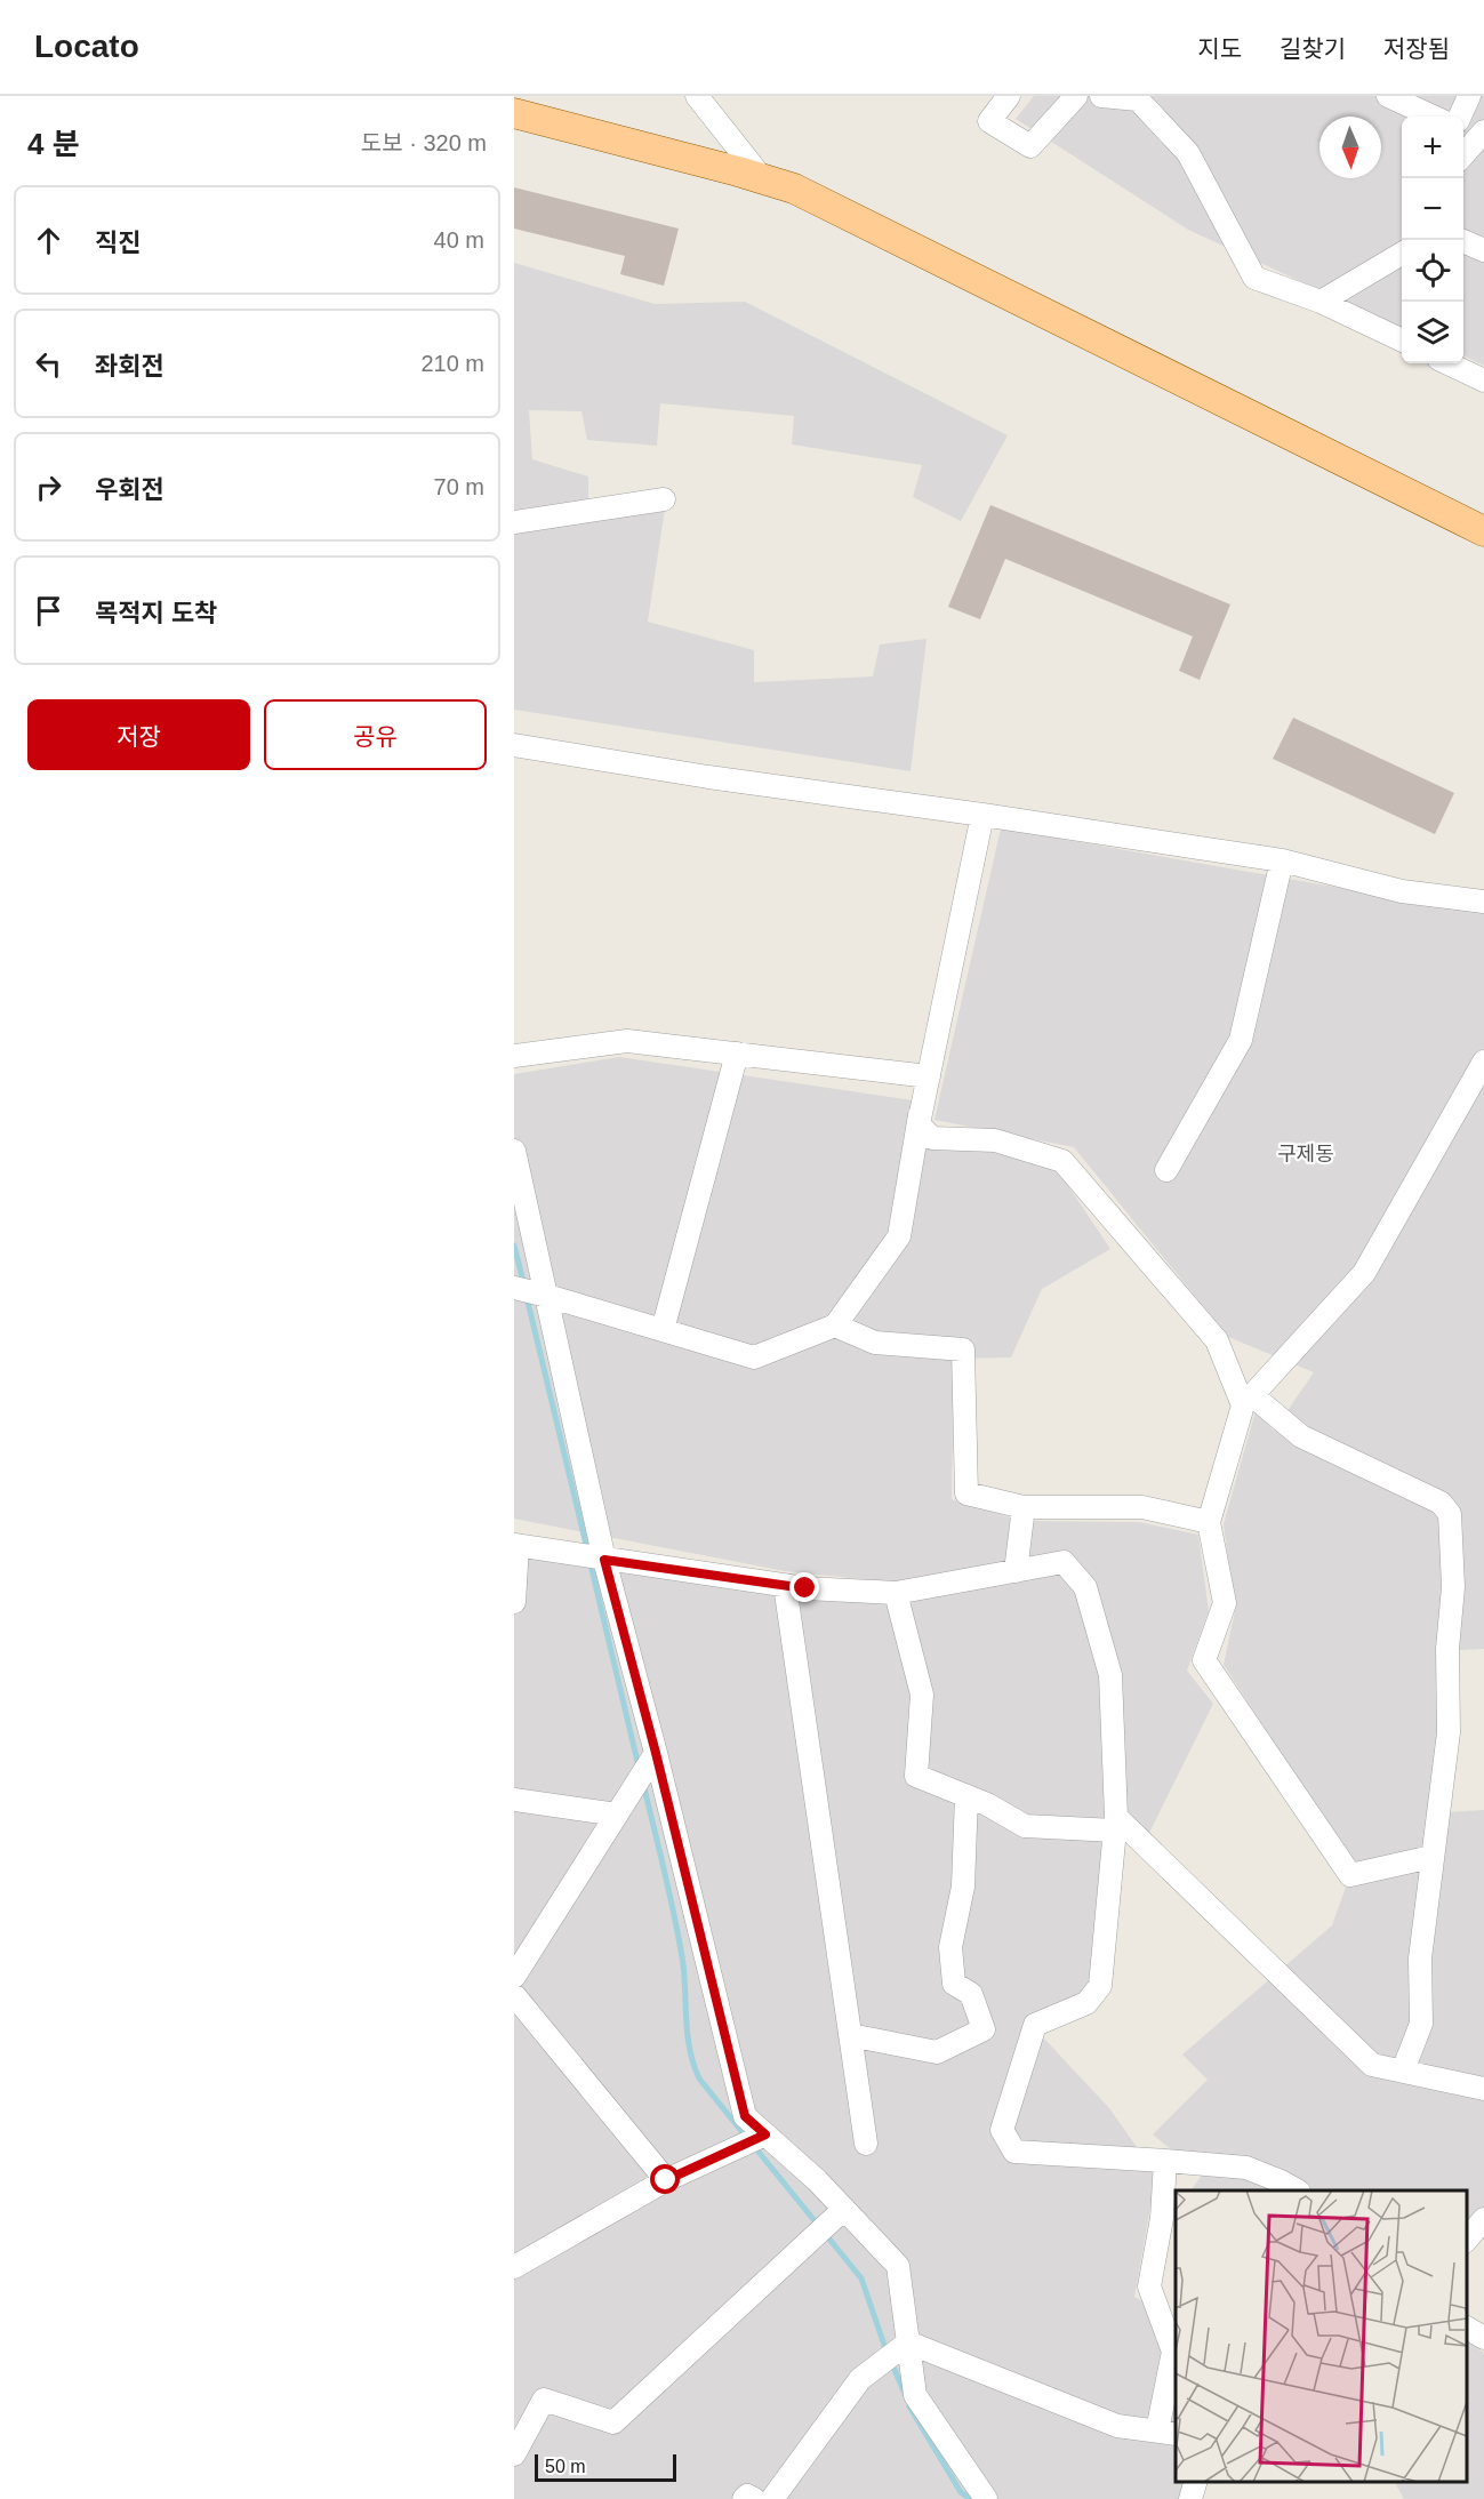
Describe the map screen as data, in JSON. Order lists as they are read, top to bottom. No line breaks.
{"districts":["구제동"],"scale_bar":"50 m","north":"bottom","page":{"header":"Locato","nav":["지도","길찾기","저장됨"],"heading":["4 분","도보 · 320 m"],"map_buttons":["+","−"],"list":[["직진","40 m"],["좌회전","210 m"],["우회전","70 m"],"목적지 도착"],"buttons":["저장","공유"],"scale":"50 m"}}
